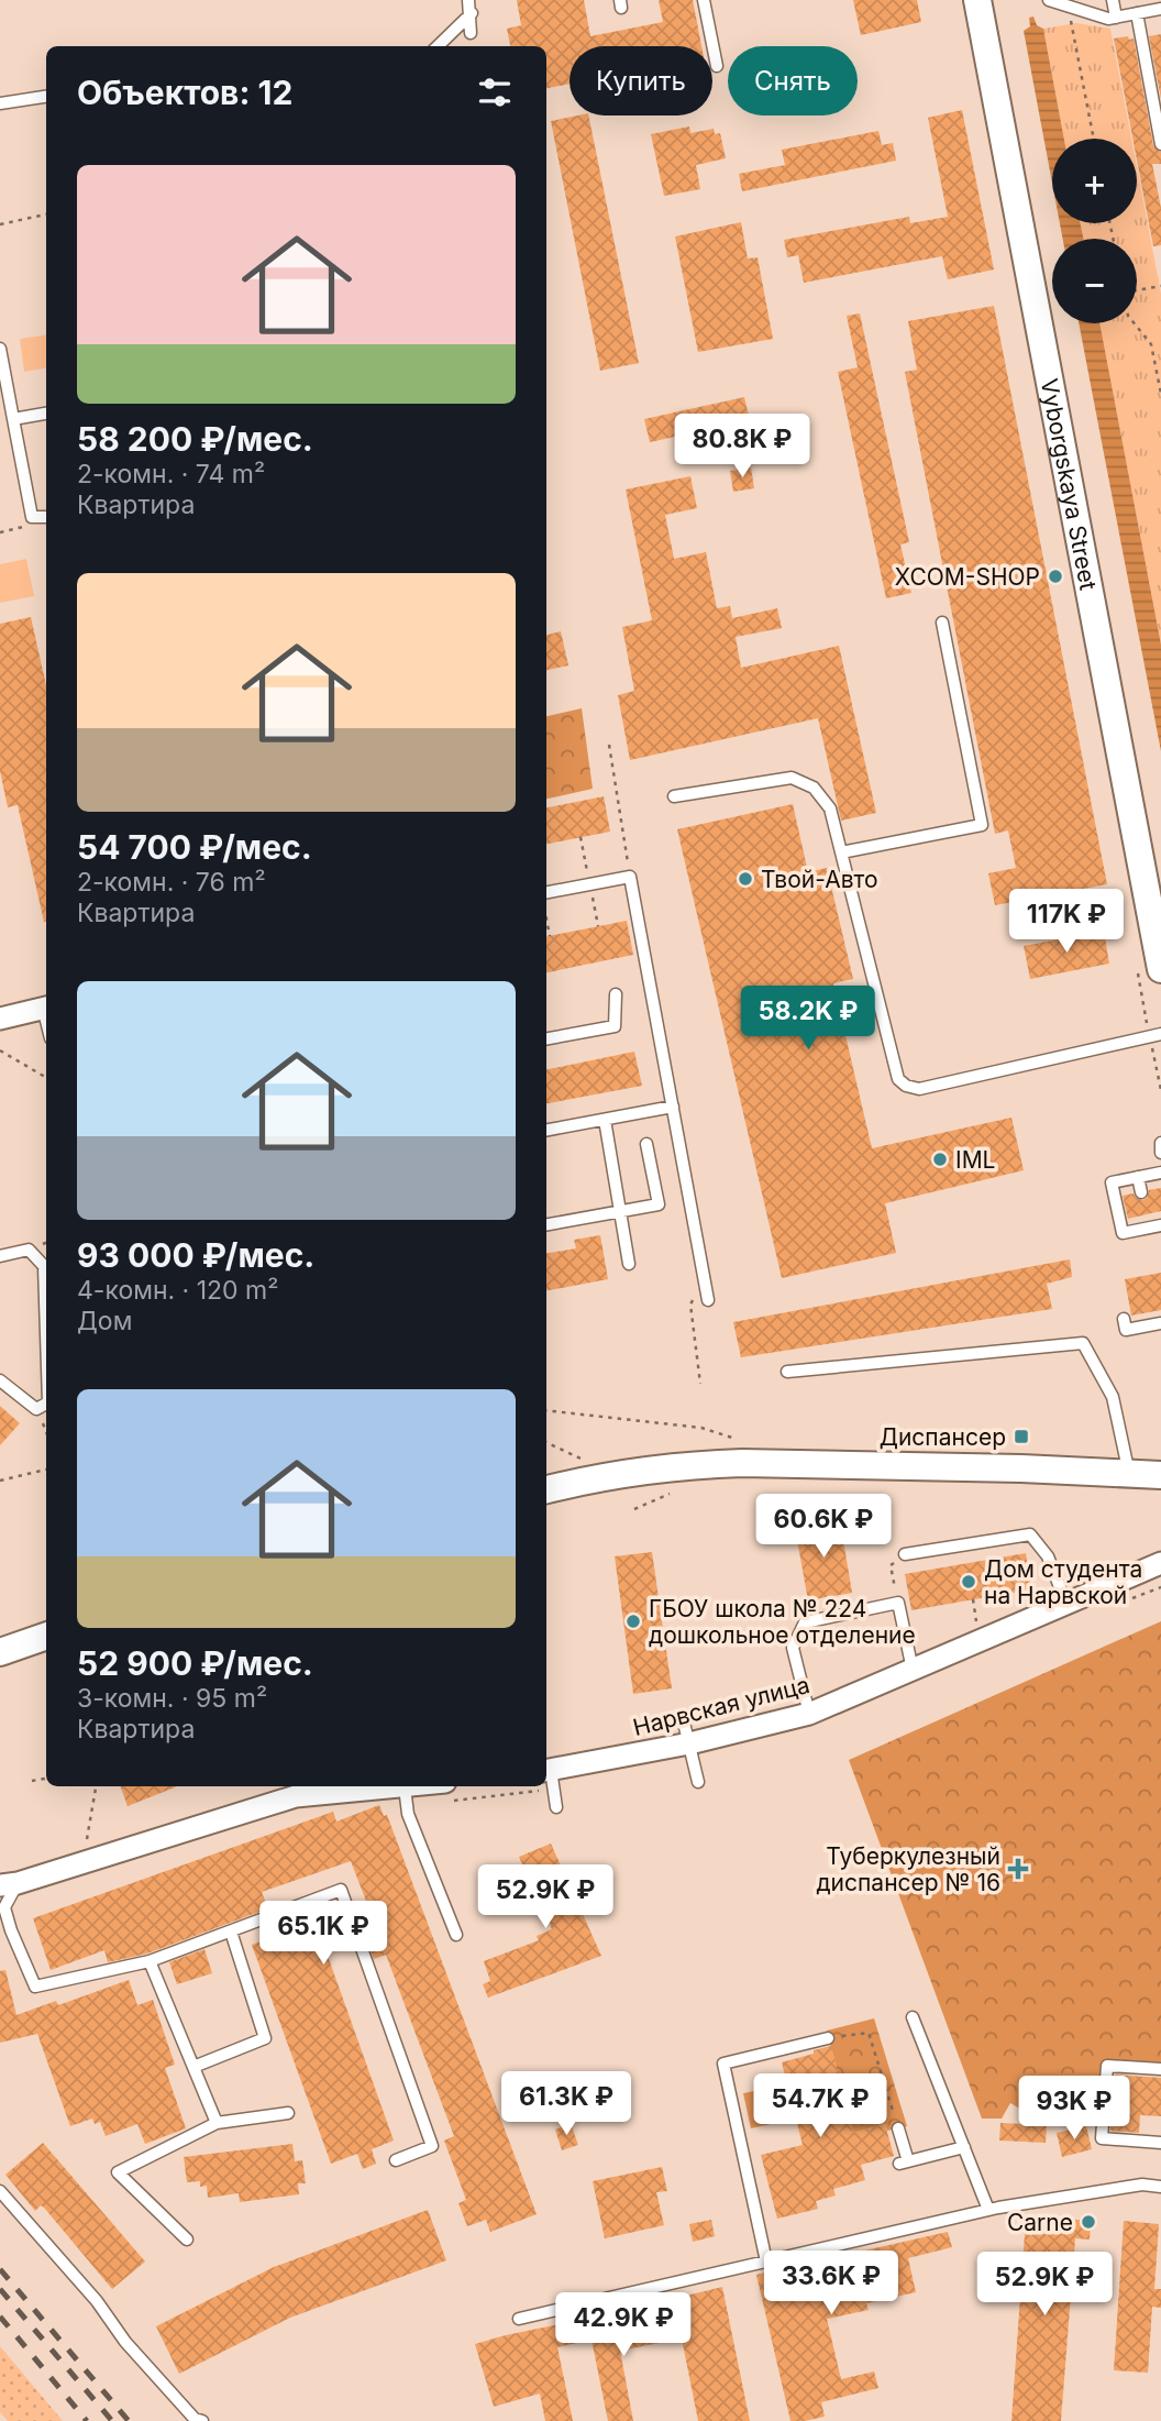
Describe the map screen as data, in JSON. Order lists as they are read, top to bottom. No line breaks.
{"streets":{"street":["Vyborgskaya Street","Нарвская улица"]},"places":{"other":["XCOM-SHOP","Твой-Авто","IML","Дом студента на Нарвской","ГБОУ школа № 224 дошкольное отделение","Carne"],"transit":["Диспансер"],"health":["Туберкулезный диспансер № 16"]},"page":{"chip":["Купить","Снять"],"heading":"Объектов: 12","map_buttons":["+","−"],"list":[{"name":"58 200 ₽/мес.","note":"2-комн. · 74 m² · Квартира"},{"name":"54 700 ₽/мес.","note":"2-комн. · 76 m² · Квартира"},{"name":"93 000 ₽/мес.","note":"4-комн. · 120 m² · Дом"},{"name":"52 900 ₽/мес.","note":"3-комн. · 95 m² · Квартира"}],"price":["80.8K ₽","117K ₽","58.2K ₽","60.6K ₽","52.9K ₽","65.1K ₽","61.3K ₽","54.7K ₽","93K ₽","33.6K ₽","52.9K ₽","42.9K ₽"]}}
